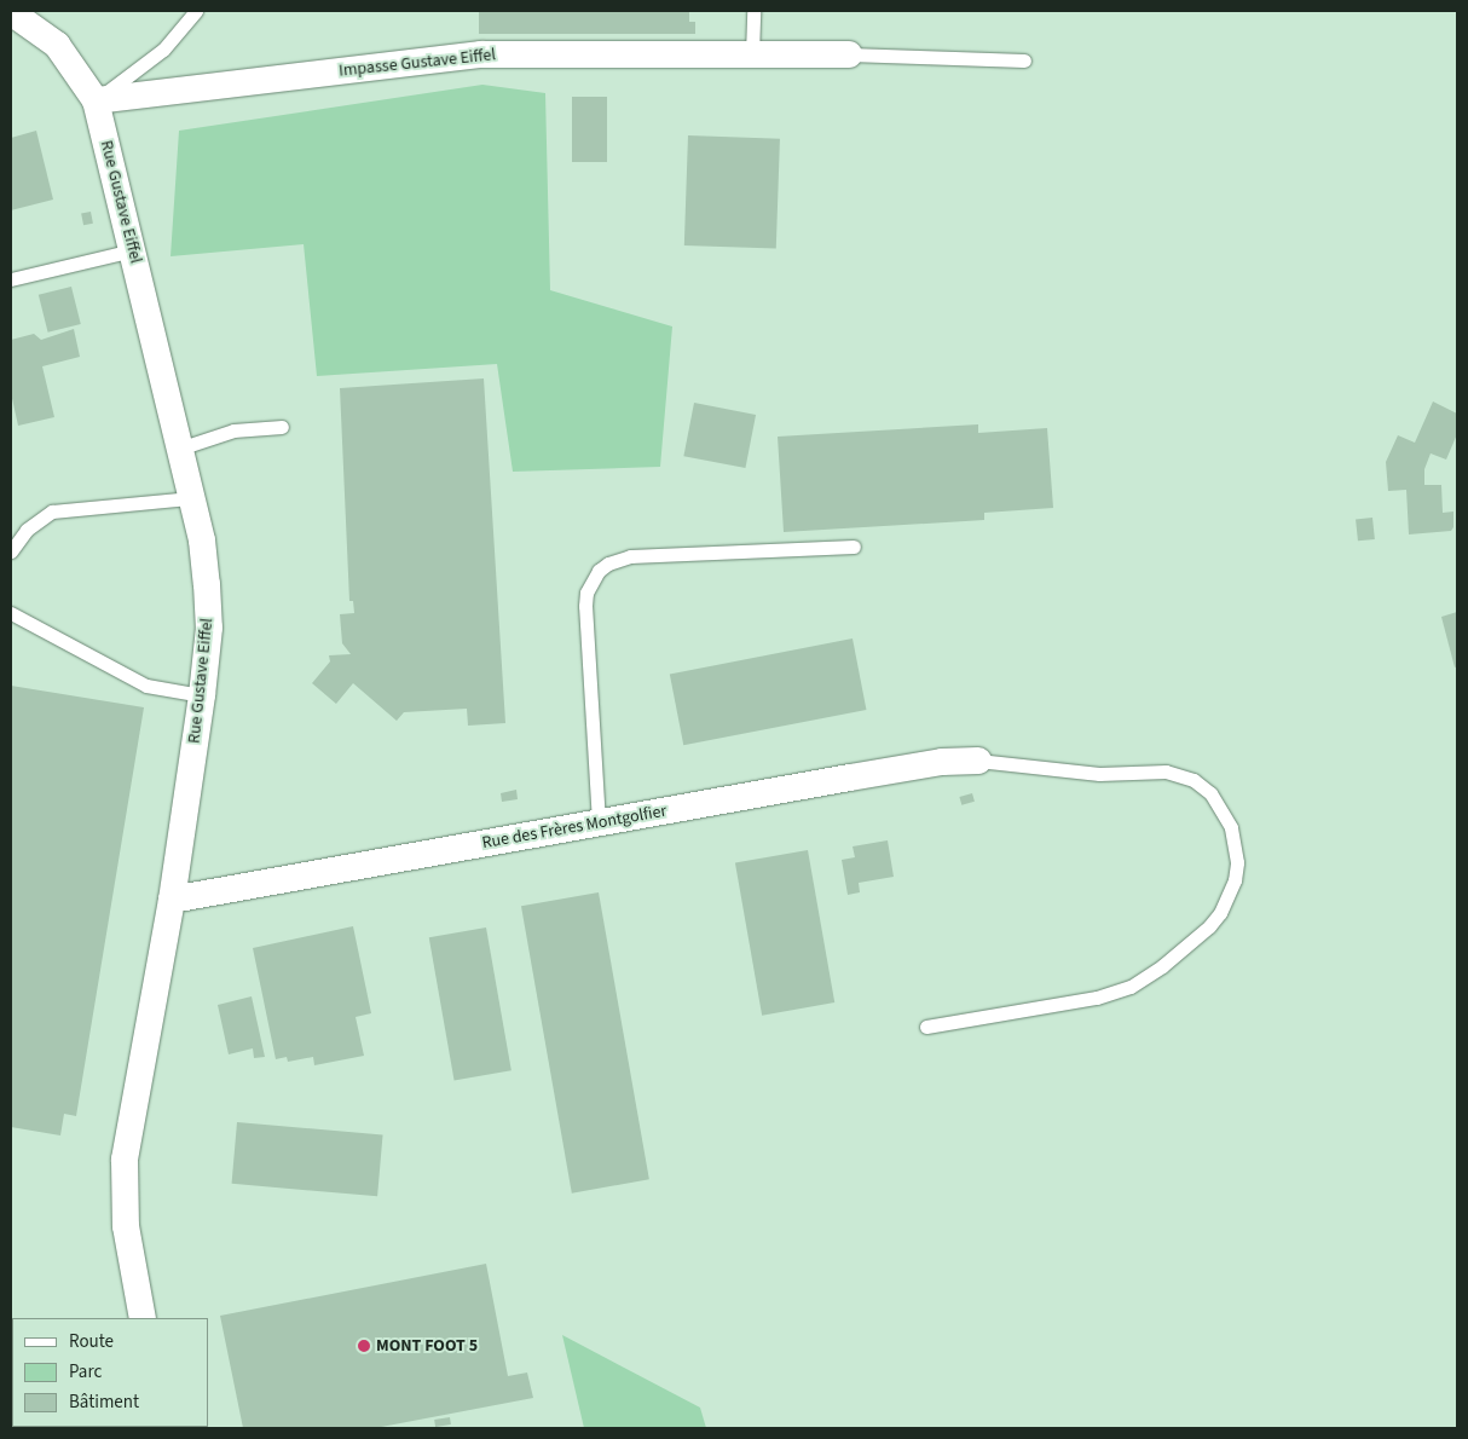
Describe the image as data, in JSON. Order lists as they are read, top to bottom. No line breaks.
{"streets":{"street":["Impasse Gustave Eiffel","Rue Gustave Eiffel","Rue des Frères Montgolfier"]},"crossings":[["Impasse Gustave Eiffel","Rue Gustave Eiffel"],["Rue Gustave Eiffel","Rue des Frères Montgolfier"]],"places":["MONT FOOT 5"],"legend":["Route","Parc","Bâtiment"]}
